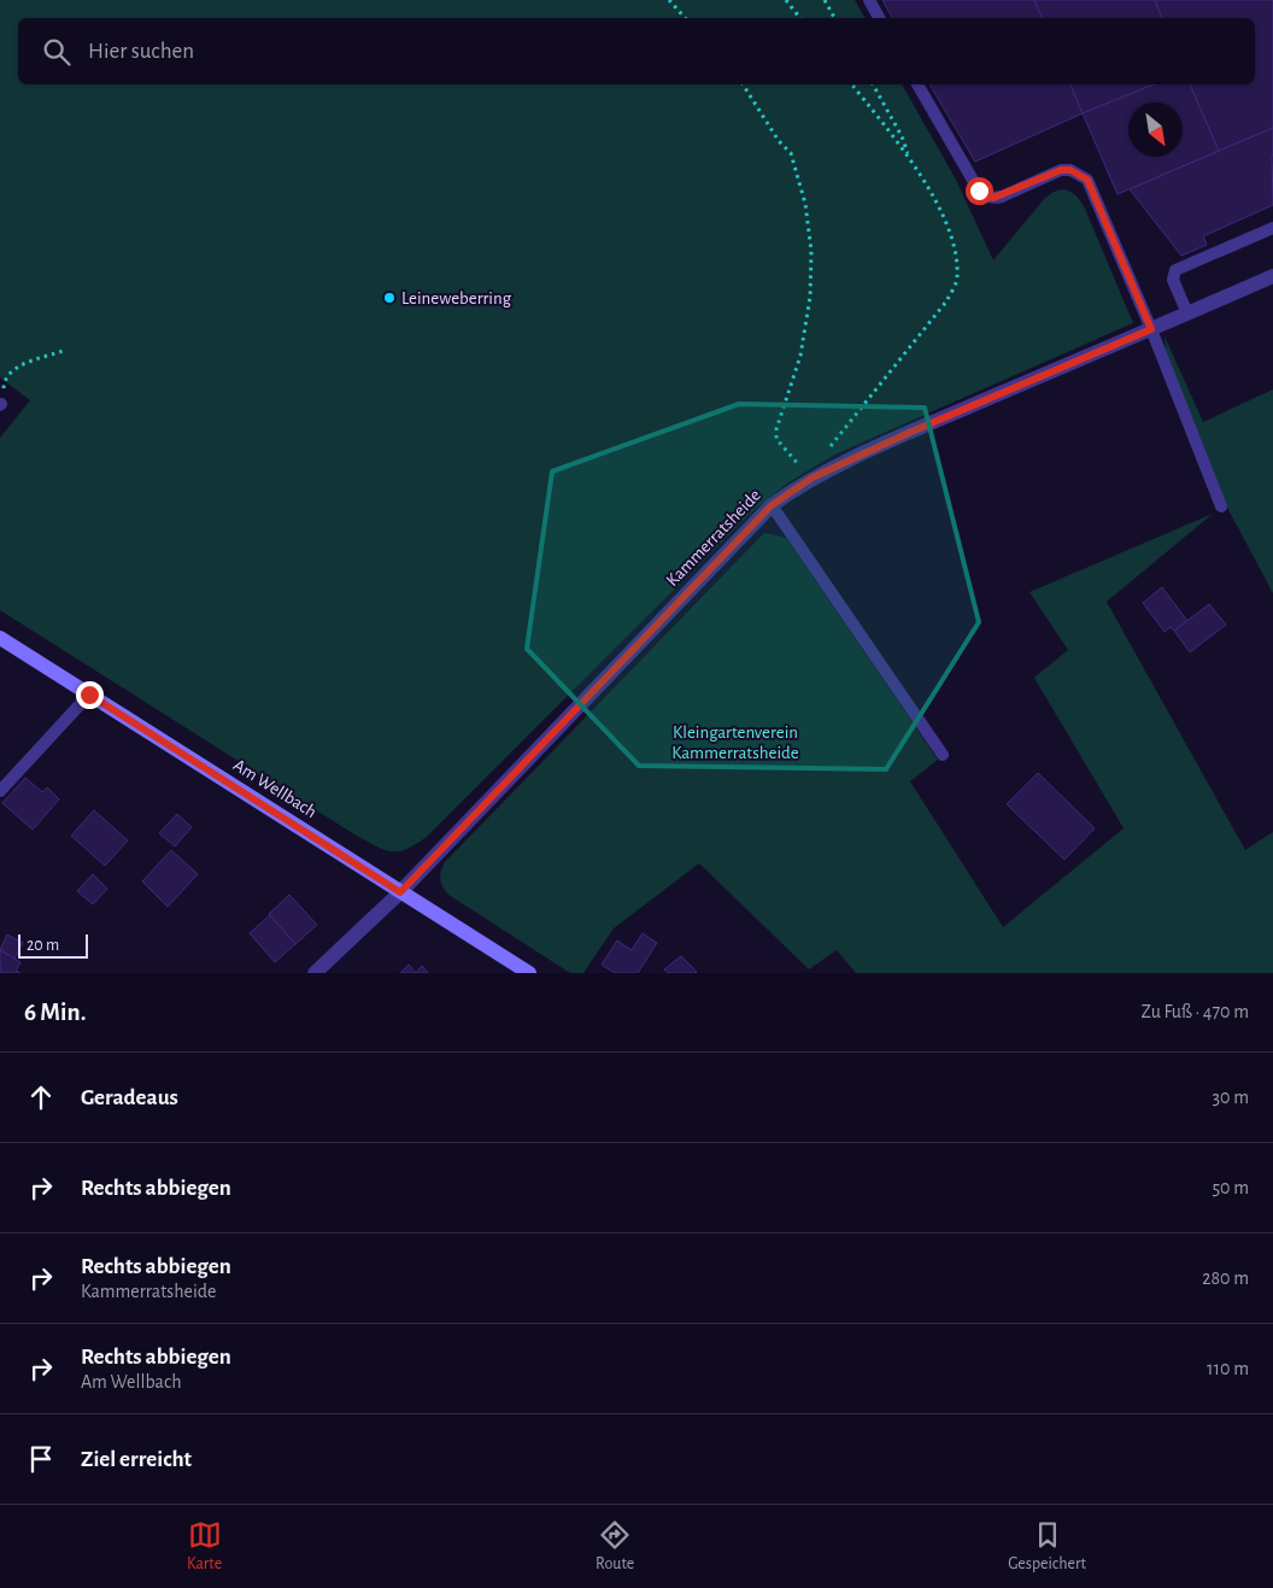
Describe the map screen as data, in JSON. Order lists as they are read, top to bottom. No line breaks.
{"streets":{"main road":["Am Wellbach"],"street":["Kammerratsheide"]},"crossings":[["Kammerratsheide","Am Wellbach"]],"parks":["Kleingartenverein Kammerratsheide"],"places":["Leineweberring"],"scale_bar":"20 m","north":"bottom right","page":{"search":"Hier suchen","scale":"20 m","heading":["6 Min.","Zu Fuß · 470 m"],"list":[["Geradeaus","30 m"],["Rechts abbiegen","50 m"],["Rechts abbiegen","Kammerratsheide","280 m"],["Rechts abbiegen","Am Wellbach","110 m"],"Ziel erreicht"],"nav":["Karte","Route","Gespeichert"]}}
